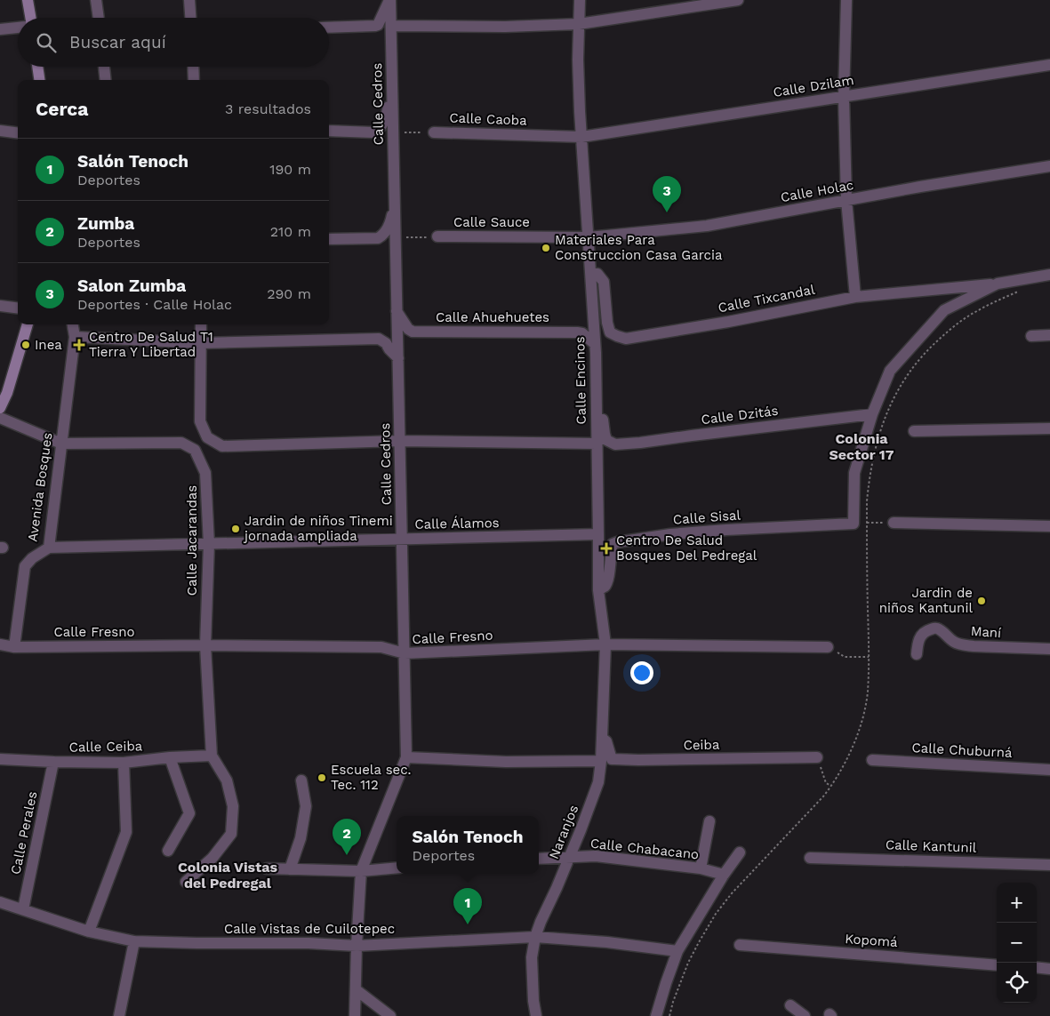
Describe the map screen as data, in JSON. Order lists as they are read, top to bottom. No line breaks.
{"streets":{"street":["Calle Dzilam","Calle Cedros","Calle Caoba","Calle Holac","Calle Sauce","Calle Tixcandal","Calle Ahuehuetes","Calle Encinos","Calle Dzitás","Avenida Bosques","Calle Sisal","Calle Álamos","Calle Jacarandas","Calle Fresno","Maní","Ceiba","Calle Ceiba","Calle Chuburná","Naranjos","Calle Perales","Calle Kantunil","Calle Chabacano","Calle Vistas de Cuilotepec","Kopomá"]},"crossings":[["Calle Dzilam","Calle Caoba"],["Calle Dzilam","Calle Encinos"],["Calle Cedros","Calle Caoba"],["Calle Cedros","Calle Sauce"],["Calle Cedros","Calle Ahuehuetes"],["Calle Cedros","Calle Álamos"],["Calle Cedros","Calle Fresno"],["Calle Cedros","Calle Vistas de Cuilotepec"],["Calle Caoba","Calle Encinos"],["Calle Holac","Calle Sauce"],["Calle Holac","Calle Encinos"],["Calle Sauce","Calle Encinos"],["Calle Tixcandal","Calle Encinos"],["Calle Ahuehuetes","Calle Encinos"],["Calle Encinos","Calle Sisal"],["Calle Encinos","Calle Álamos"],["Calle Encinos","Calle Fresno"],["Calle Encinos","Ceiba"],["Calle Encinos","Naranjos"],["Calle Dzitás","Calle Sisal"],["Avenida Bosques","Calle Álamos"],["Avenida Bosques","Calle Jacarandas"],["Avenida Bosques","Calle Fresno"],["Calle Álamos","Calle Jacarandas"],["Calle Jacarandas","Calle Fresno"],["Calle Jacarandas","Calle Ceiba"],["Calle Ceiba","Calle Perales"],["Naranjos","Calle Chabacano"],["Naranjos","Calle Vistas de Cuilotepec"],["Calle Perales","Calle Vistas de Cuilotepec"]],"districts":["Colonia Sector 17","Colonia Vistas del Pedregal"],"places":{"other":["Materiales Para Construccion Casa Garcia","Inea","Jardin de niños Tinemi jornada ampliada","Jardin de niños Kantunil","Escuela sec. Tec. 112"],"health":["Centro De Salud T1 Tierra Y Libertad","Centro De Salud Bosques Del Pedregal"]},"page":{"search":"Buscar aquí","heading":["Cerca","3 resultados"],"list":[{"mark":"1","name":"Salón Tenoch","note":"Deportes","value":"190 m"},{"mark":"2","name":"Zumba","note":"Deportes","value":"210 m"},{"mark":"3","name":"Salon Zumba","note":"Deportes · Calle Holac","value":"290 m"}],"pins":["3","2","1"],"popup":["Salón Tenoch","Deportes"],"map_buttons":["+","−"]}}
